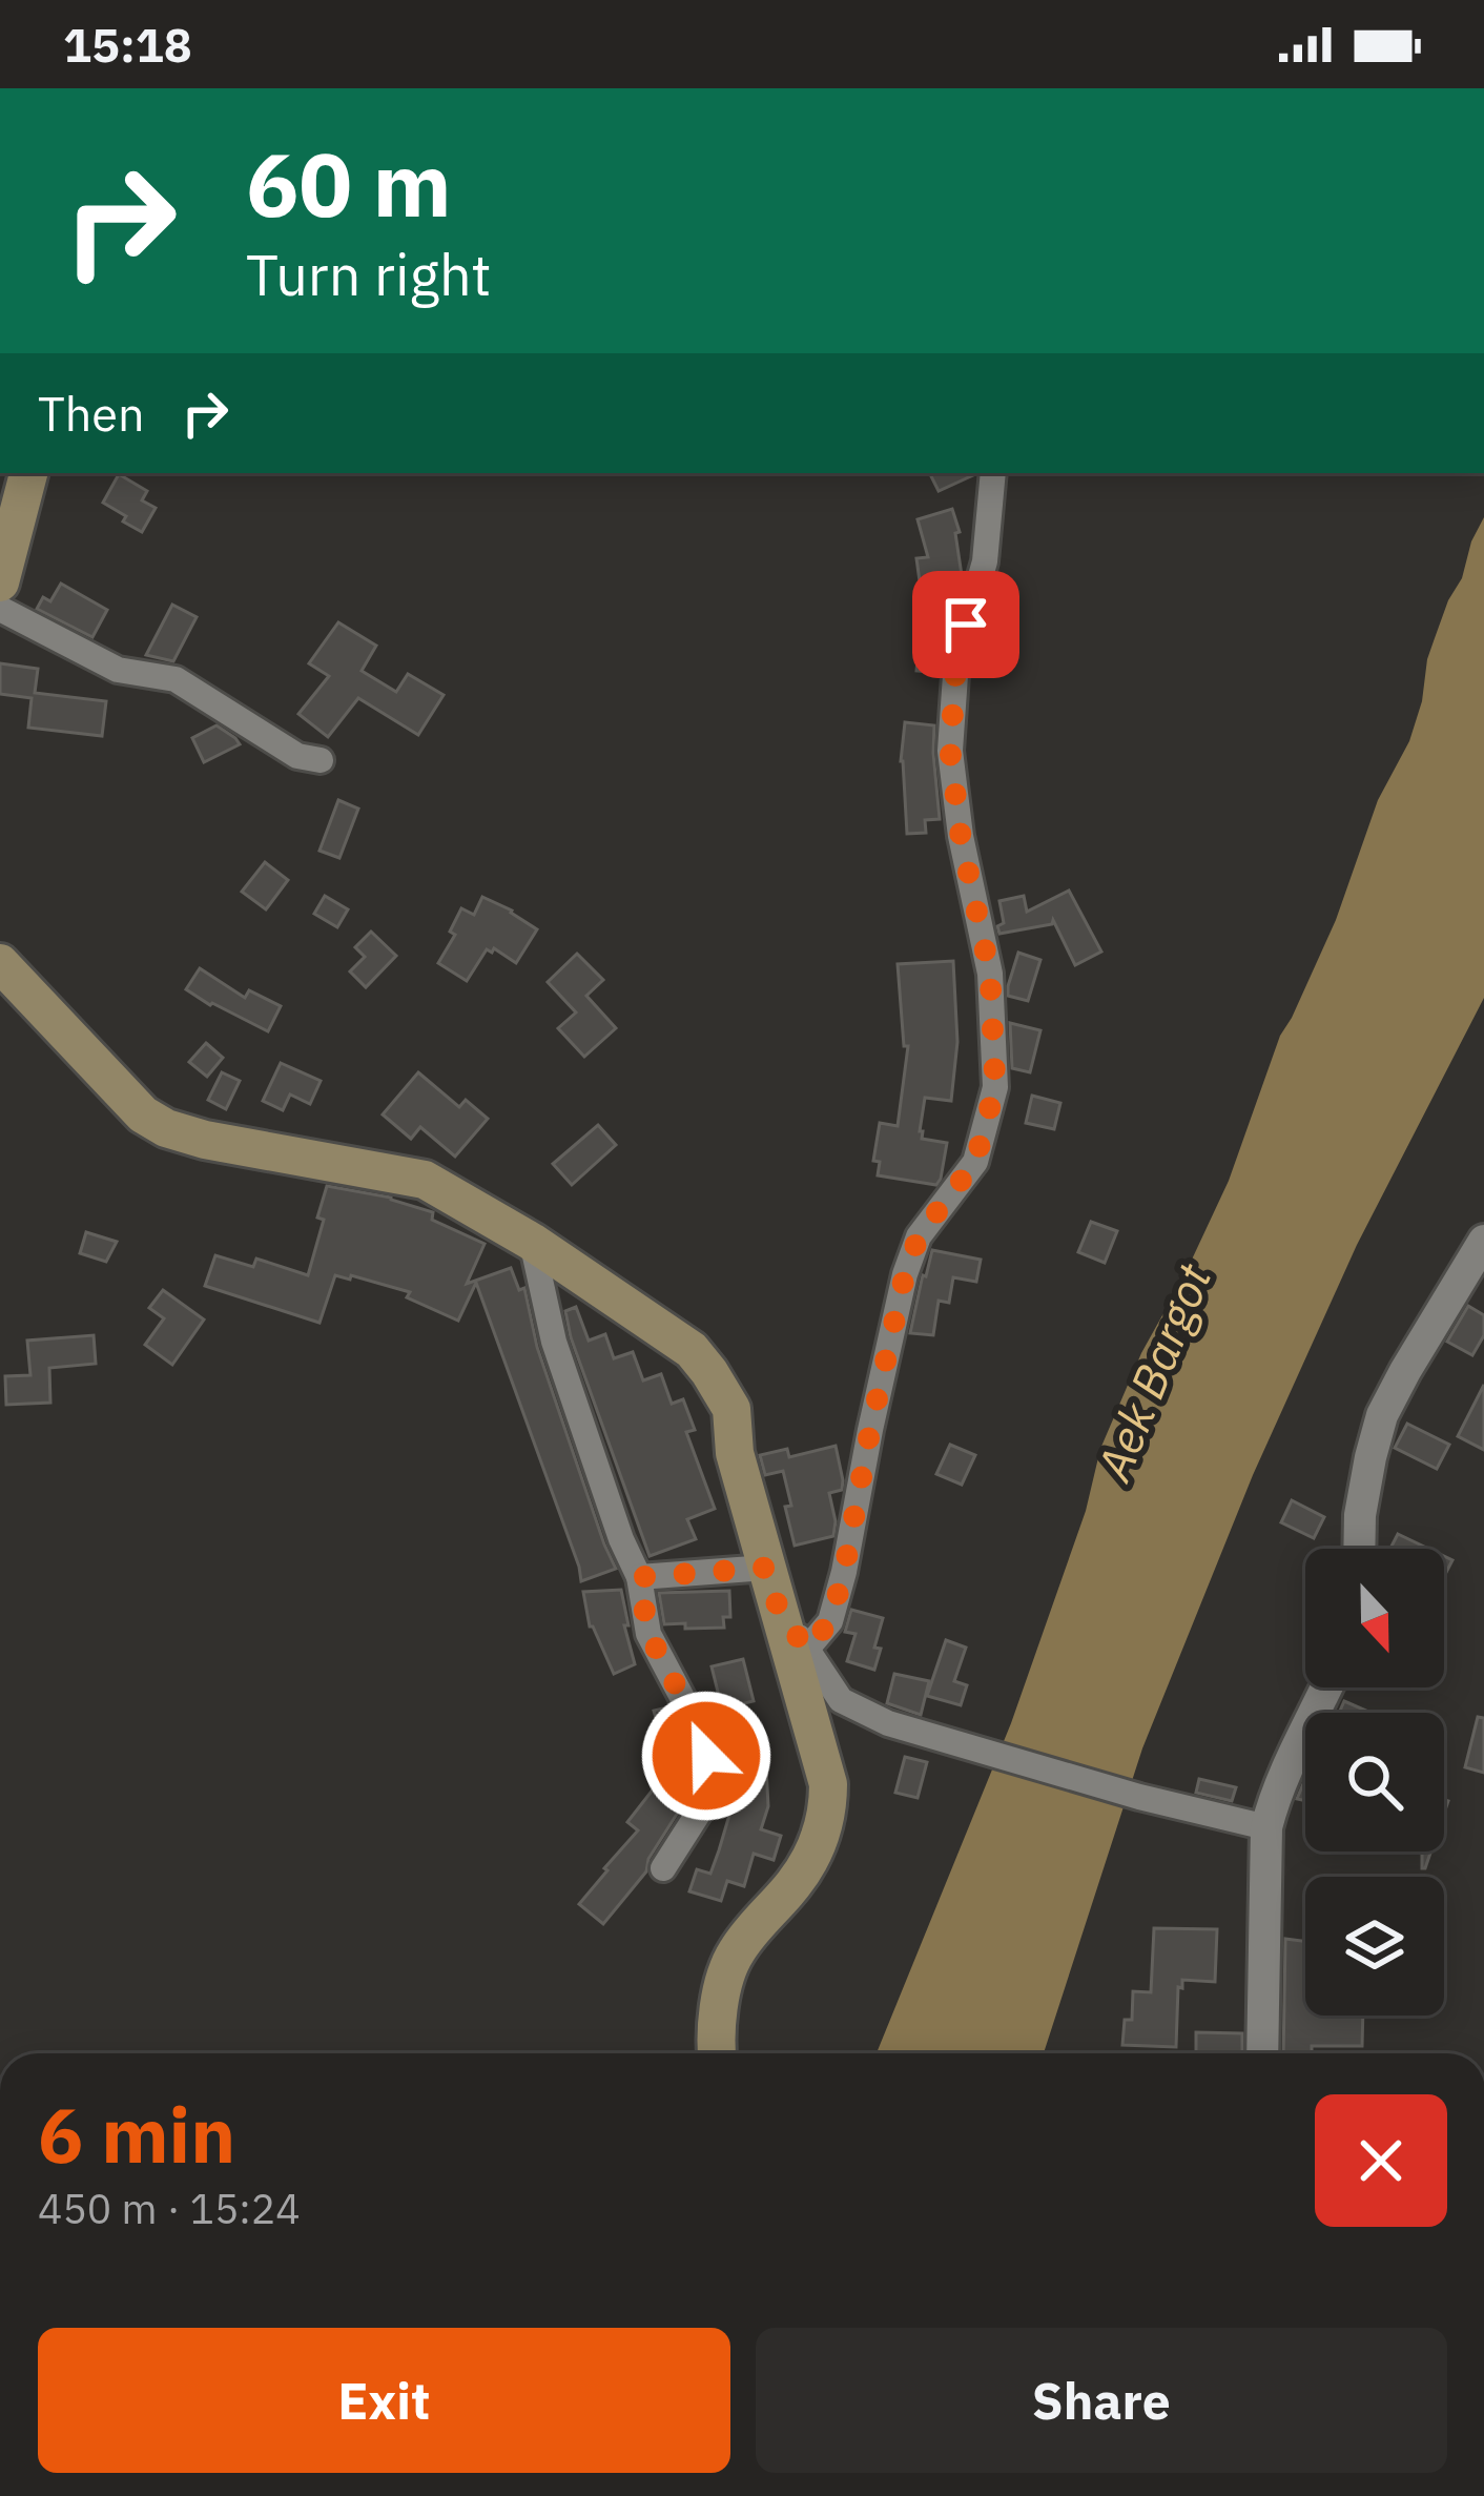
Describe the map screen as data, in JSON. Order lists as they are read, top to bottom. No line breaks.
{"water":["Aek Bargot"],"north":"bottom","page":{"status":"15:18","turn":["60 m","Turn right"],"then":"Then","heading":["6 min","450 m · 15:24"],"buttons":["Exit","Share"]}}
